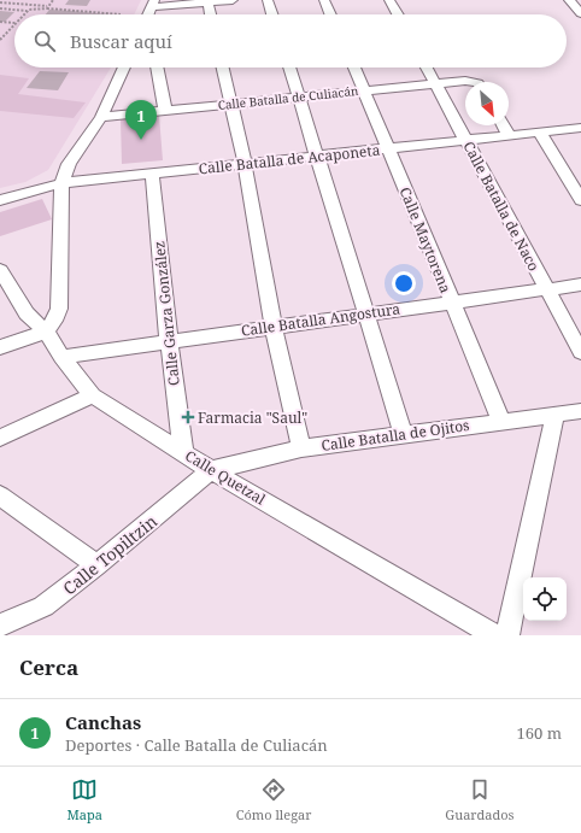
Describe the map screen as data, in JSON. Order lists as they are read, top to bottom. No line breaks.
{"streets":{"street":["Calle Batalla de Culiacán","Calle Batalla de Acaponeta","Calle Batalla de Naco","Calle Maytorena","Calle Garza González","Calle Batalla Angostura","Calle Batalla de Ojitos","Calle Quetzal","Calle Topiltzin"]},"crossings":[["Calle Batalla de Culiacán","Calle Batalla de Naco"],["Calle Batalla de Culiacán","Calle Maytorena"],["Calle Batalla de Acaponeta","Calle Batalla de Naco"],["Calle Batalla de Acaponeta","Calle Maytorena"],["Calle Batalla de Acaponeta","Calle Garza González"],["Calle Batalla de Naco","Calle Batalla Angostura"],["Calle Maytorena","Calle Batalla Angostura"],["Calle Maytorena","Calle Batalla de Ojitos"],["Calle Garza González","Calle Batalla Angostura"],["Calle Garza González","Calle Quetzal"],["Calle Batalla Angostura","Calle Quetzal"],["Calle Batalla de Ojitos","Calle Quetzal"],["Calle Batalla de Ojitos","Calle Topiltzin"],["Calle Quetzal","Calle Topiltzin"]],"places":{"health":["Farmacia \"Saul\""]},"north":"bottom right","page":{"search":"Buscar aquí","pins":"1","heading":"Cerca","list":[{"mark":"1","name":"Canchas","note":"Deportes · Calle Batalla de Culiacán","value":"160 m"}],"nav":["Mapa","Cómo llegar","Guardados"]}}
